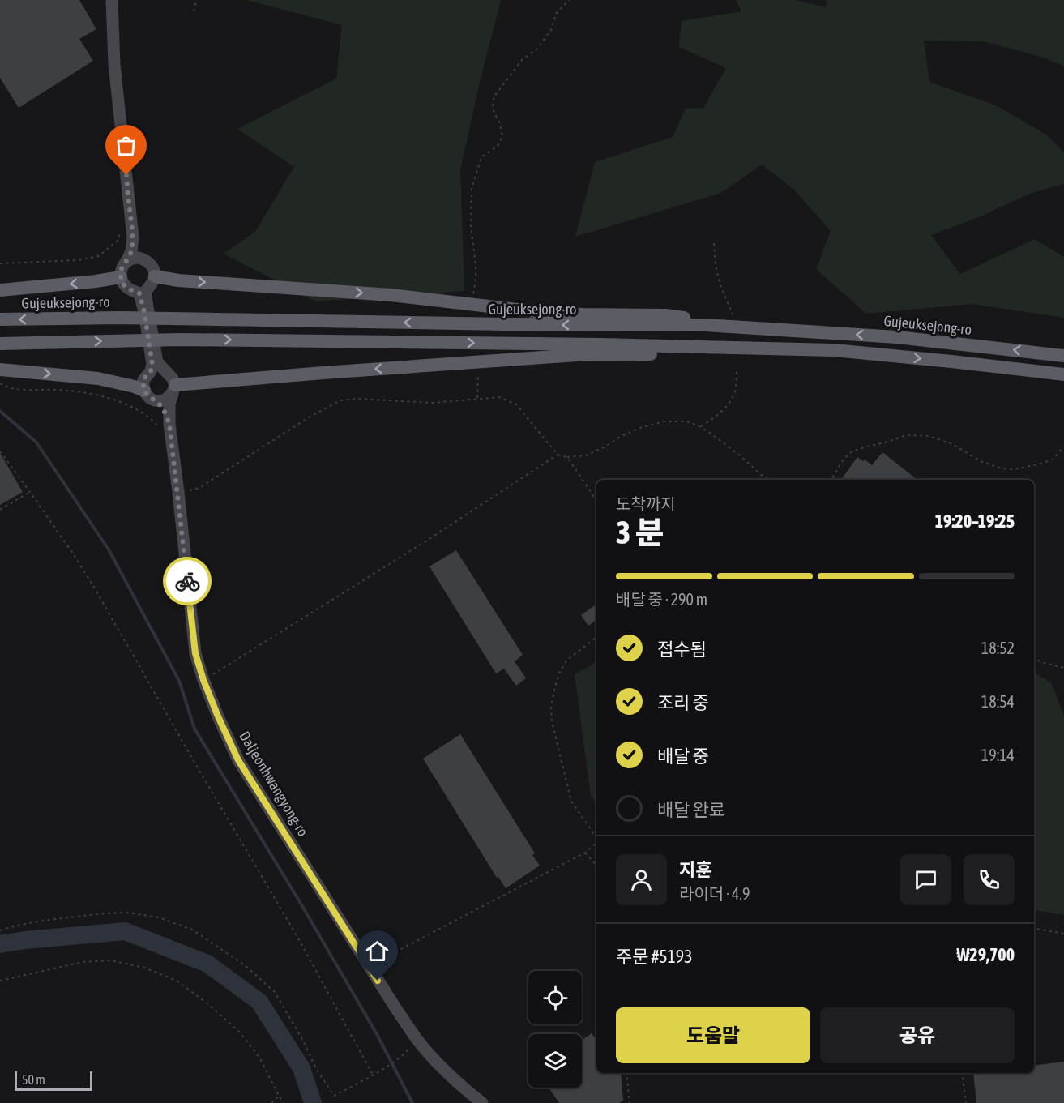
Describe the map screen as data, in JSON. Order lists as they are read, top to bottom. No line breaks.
{"streets":{"highway":["Gujeuksejong-ro"],"main road":["Daljeonhwangyong-ro"]},"scale_bar":"50 m","page":{"heading":["3 분","도착까지","19:20–19:25"],"panel":["지훈","라이더 · 4.9","주문 #5193","₩29,700"],"bar":"배달 중 · 290 m","list":[["접수됨","18:52"],["조리 중","18:54"],["배달 중","19:14"],"배달 완료"],"buttons":["도움말","공유"],"scale":"50 m"}}
